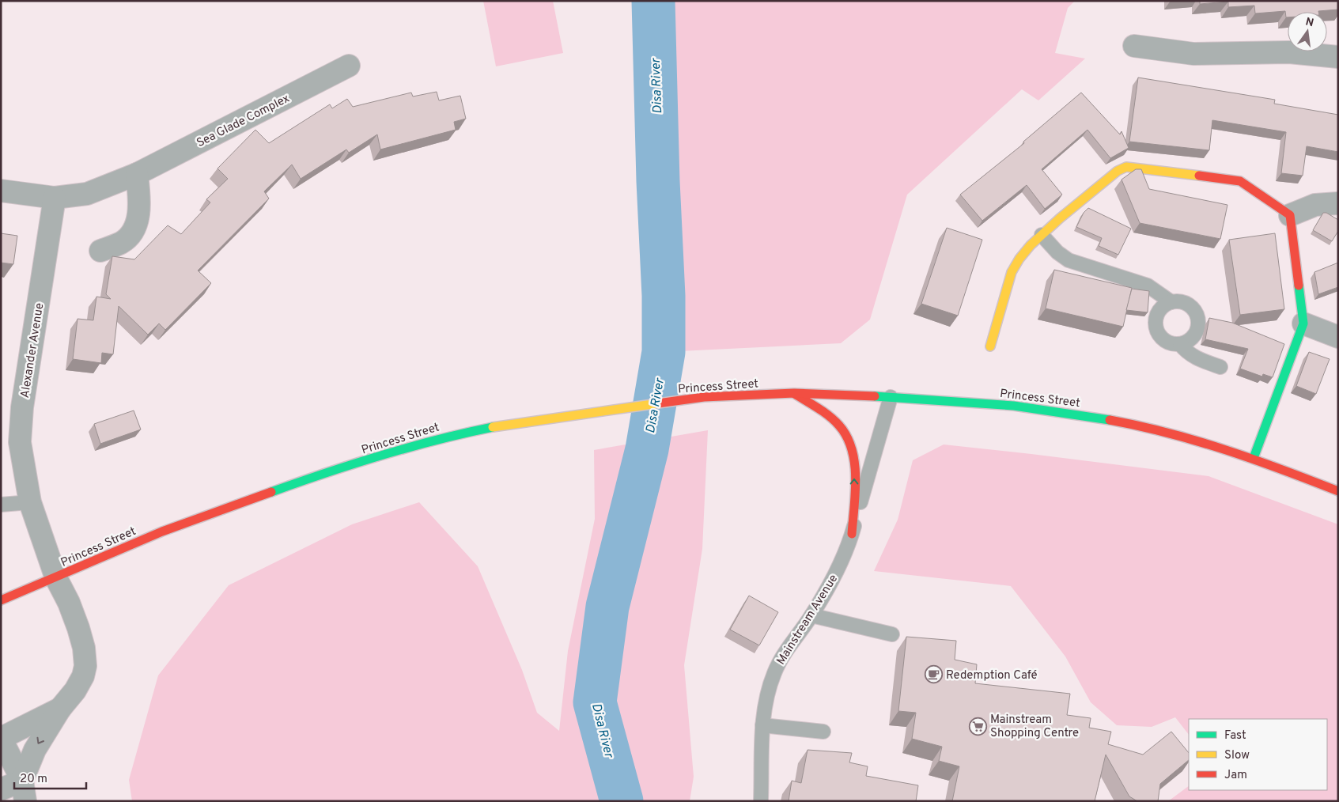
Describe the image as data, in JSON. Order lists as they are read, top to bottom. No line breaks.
{"streets":{"street":["Sea Glade Complex","Alexander Avenue","Princess Street"],"lane":["Mainstream Avenue"]},"crossings":[["Sea Glade Complex","Alexander Avenue"],["Alexander Avenue","Princess Street"],["Princess Street","Mainstream Avenue"]],"water":["Disa River"],"places":{"cafe":["Redemption Café"],"supermarket":["Mainstream Shopping Centre"]},"legend":["Fast","Slow","Jam"],"scale_bar":"20 m","north":"top"}
